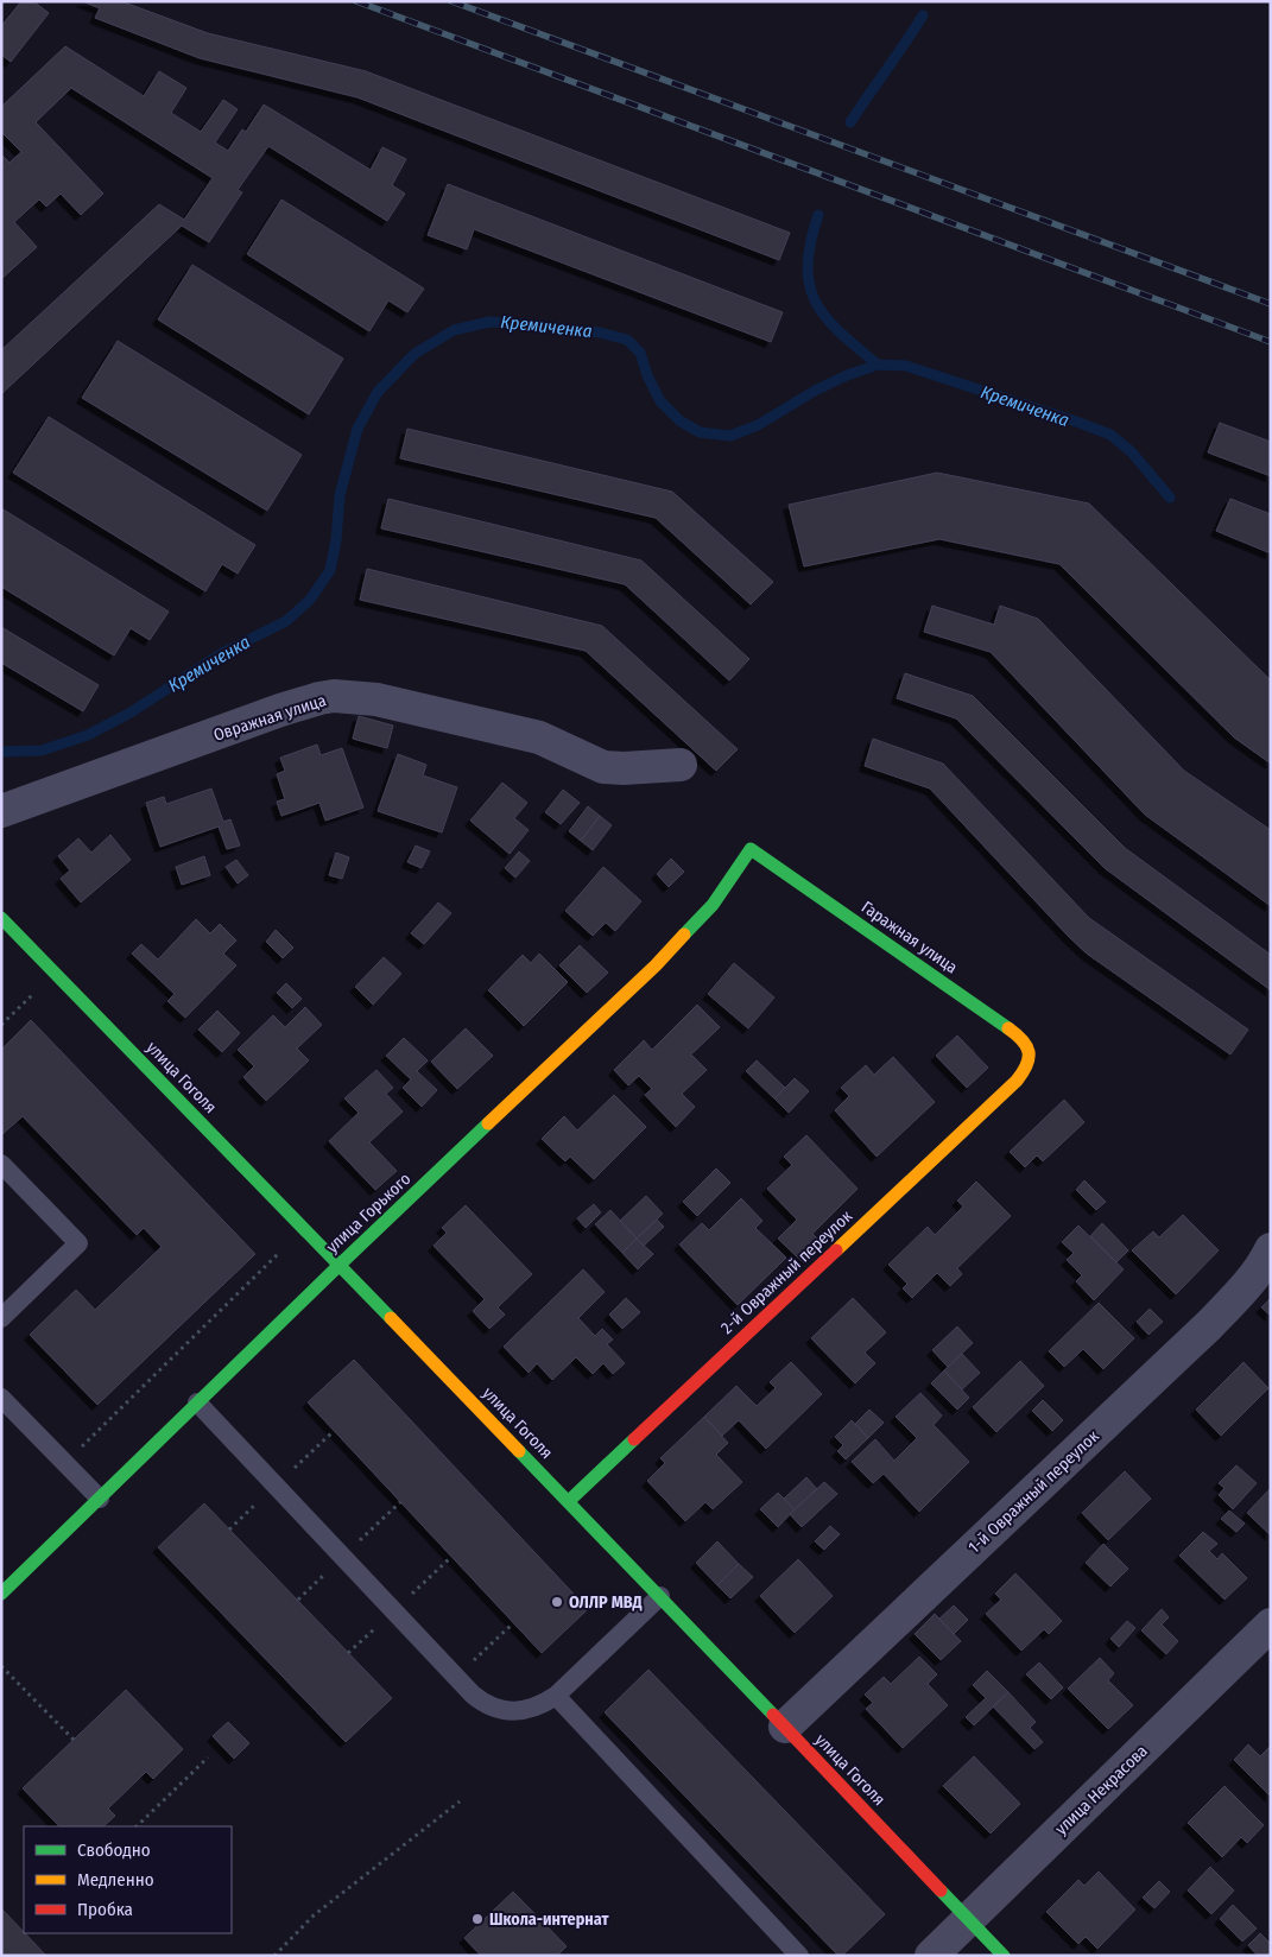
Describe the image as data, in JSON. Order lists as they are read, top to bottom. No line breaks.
{"streets":{"street":["Овражная улица","Гаражная улица","улица Гоголя","улица Горького","2-й Овражный переулок","1-й Овражный переулок","улица Некрасова"]},"crossings":[["Гаражная улица","улица Горького"],["Гаражная улица","2-й Овражный переулок"],["улица Гоголя","улица Горького"],["улица Гоголя","2-й Овражный переулок"],["улица Гоголя","1-й Овражный переулок"],["улица Гоголя","улица Некрасова"]],"water":["Кремиченка"],"places":["ОЛЛР МВД","Школа-интернат"],"legend":["Свободно","Медленно","Пробка"]}
